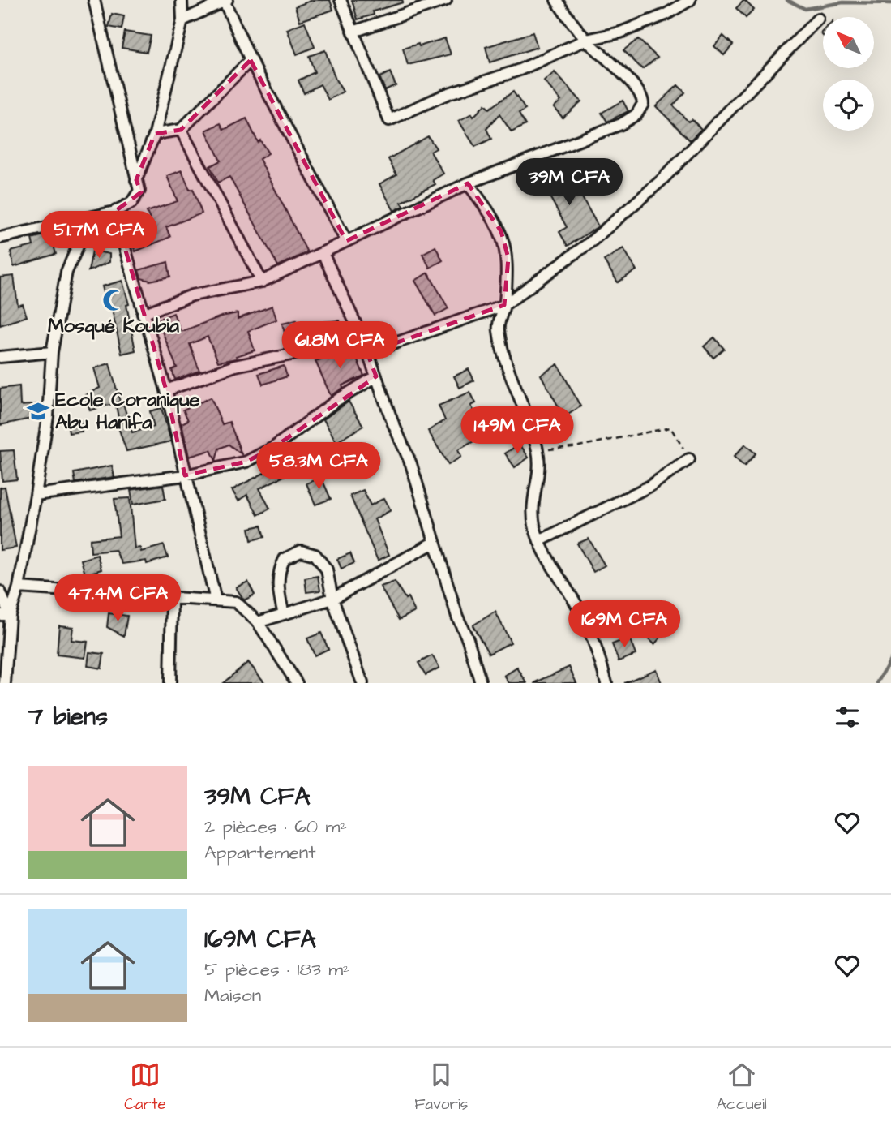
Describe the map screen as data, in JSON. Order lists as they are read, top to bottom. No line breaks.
{"places":{"mosque":["Mosqué Koubia"],"school or university":["Ecole Coranique Abu Hanifa"]},"north":"top left","page":{"price":["39M CFA","51.7M CFA","61.8M CFA","149M CFA","58.3M CFA","47.4M CFA","169M CFA"],"heading":"7 biens","list":[{"name":"39M CFA","note":"2 pièces · 60 m² · Appartement"},{"name":"169M CFA","note":"5 pièces · 183 m² · Maison"}],"tabs":["Carte","Favoris","Accueil"]}}
